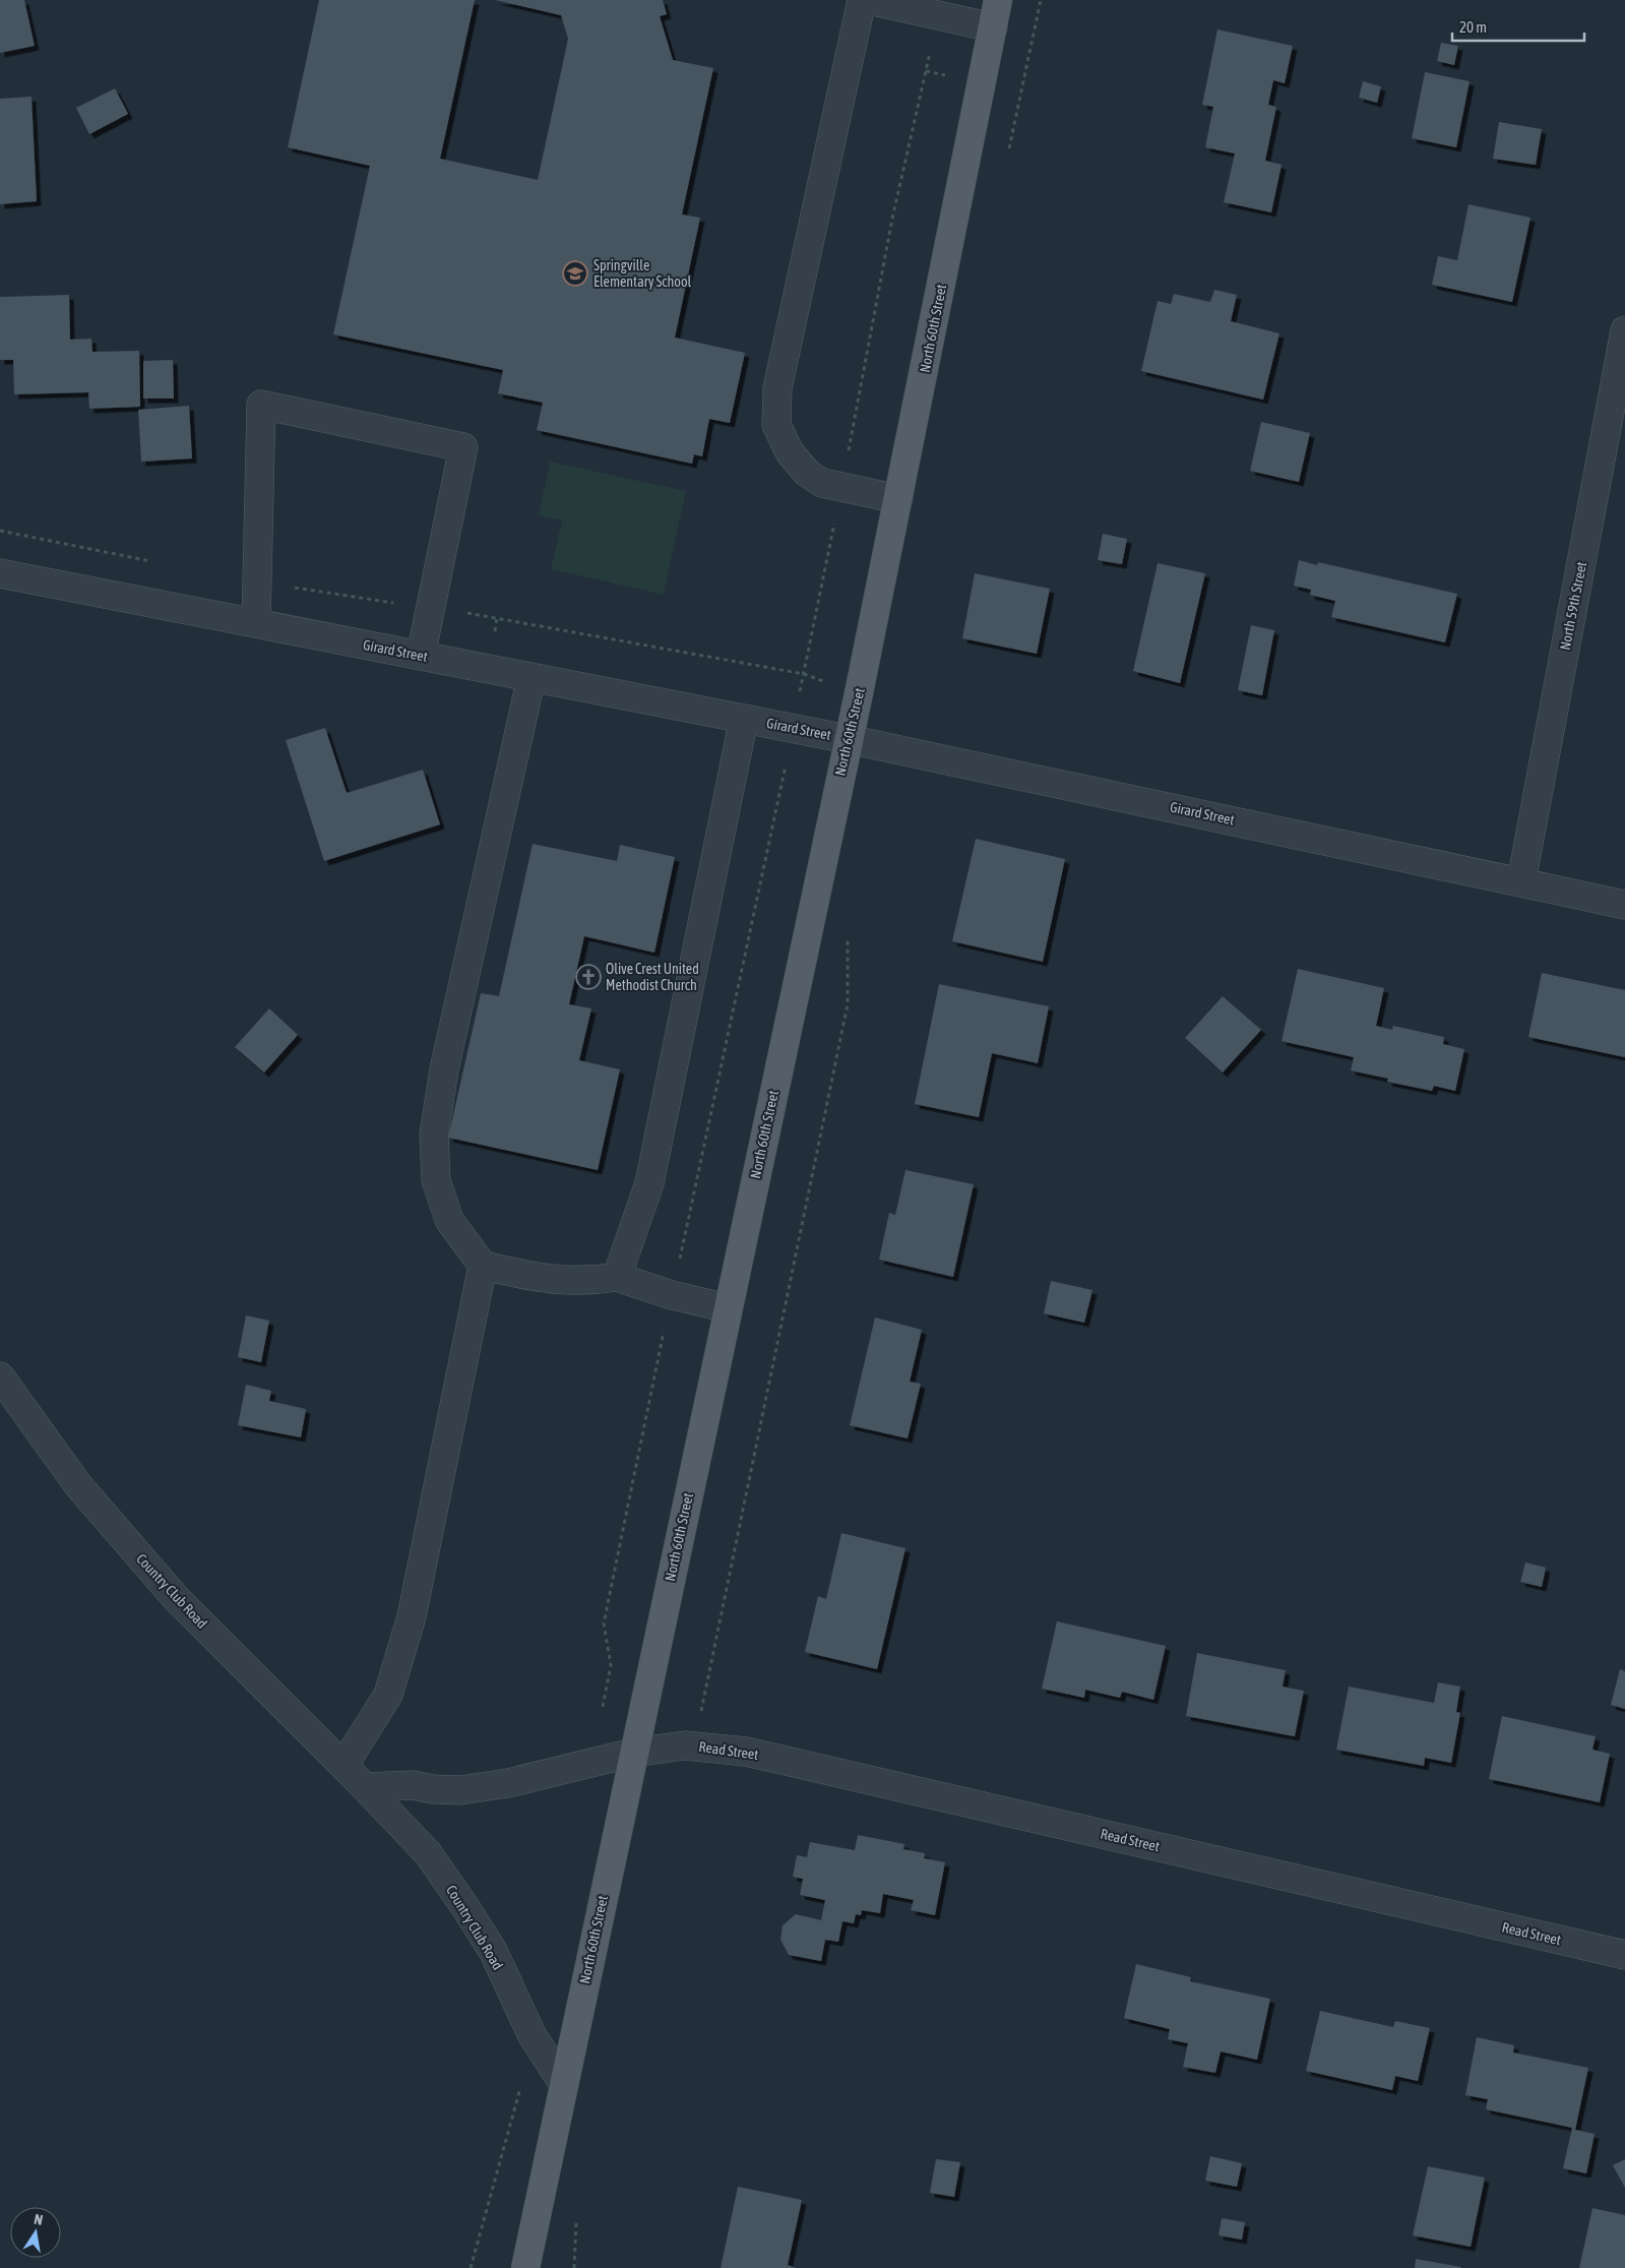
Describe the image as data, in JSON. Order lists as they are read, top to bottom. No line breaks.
{"streets":{"main road":["North 60th Street"],"street":["North 59th Street","Girard Street","Country Club Road","Read Street"]},"crossings":[["North 60th Street","Girard Street"],["North 60th Street","Country Club Road"],["North 60th Street","Read Street"],["North 59th Street","Girard Street"]],"places":{"school or university":["Springville Elementary School"],"church":["Olive Crest United Methodist Church"]},"scale_bar":"20 m","north":"top"}
